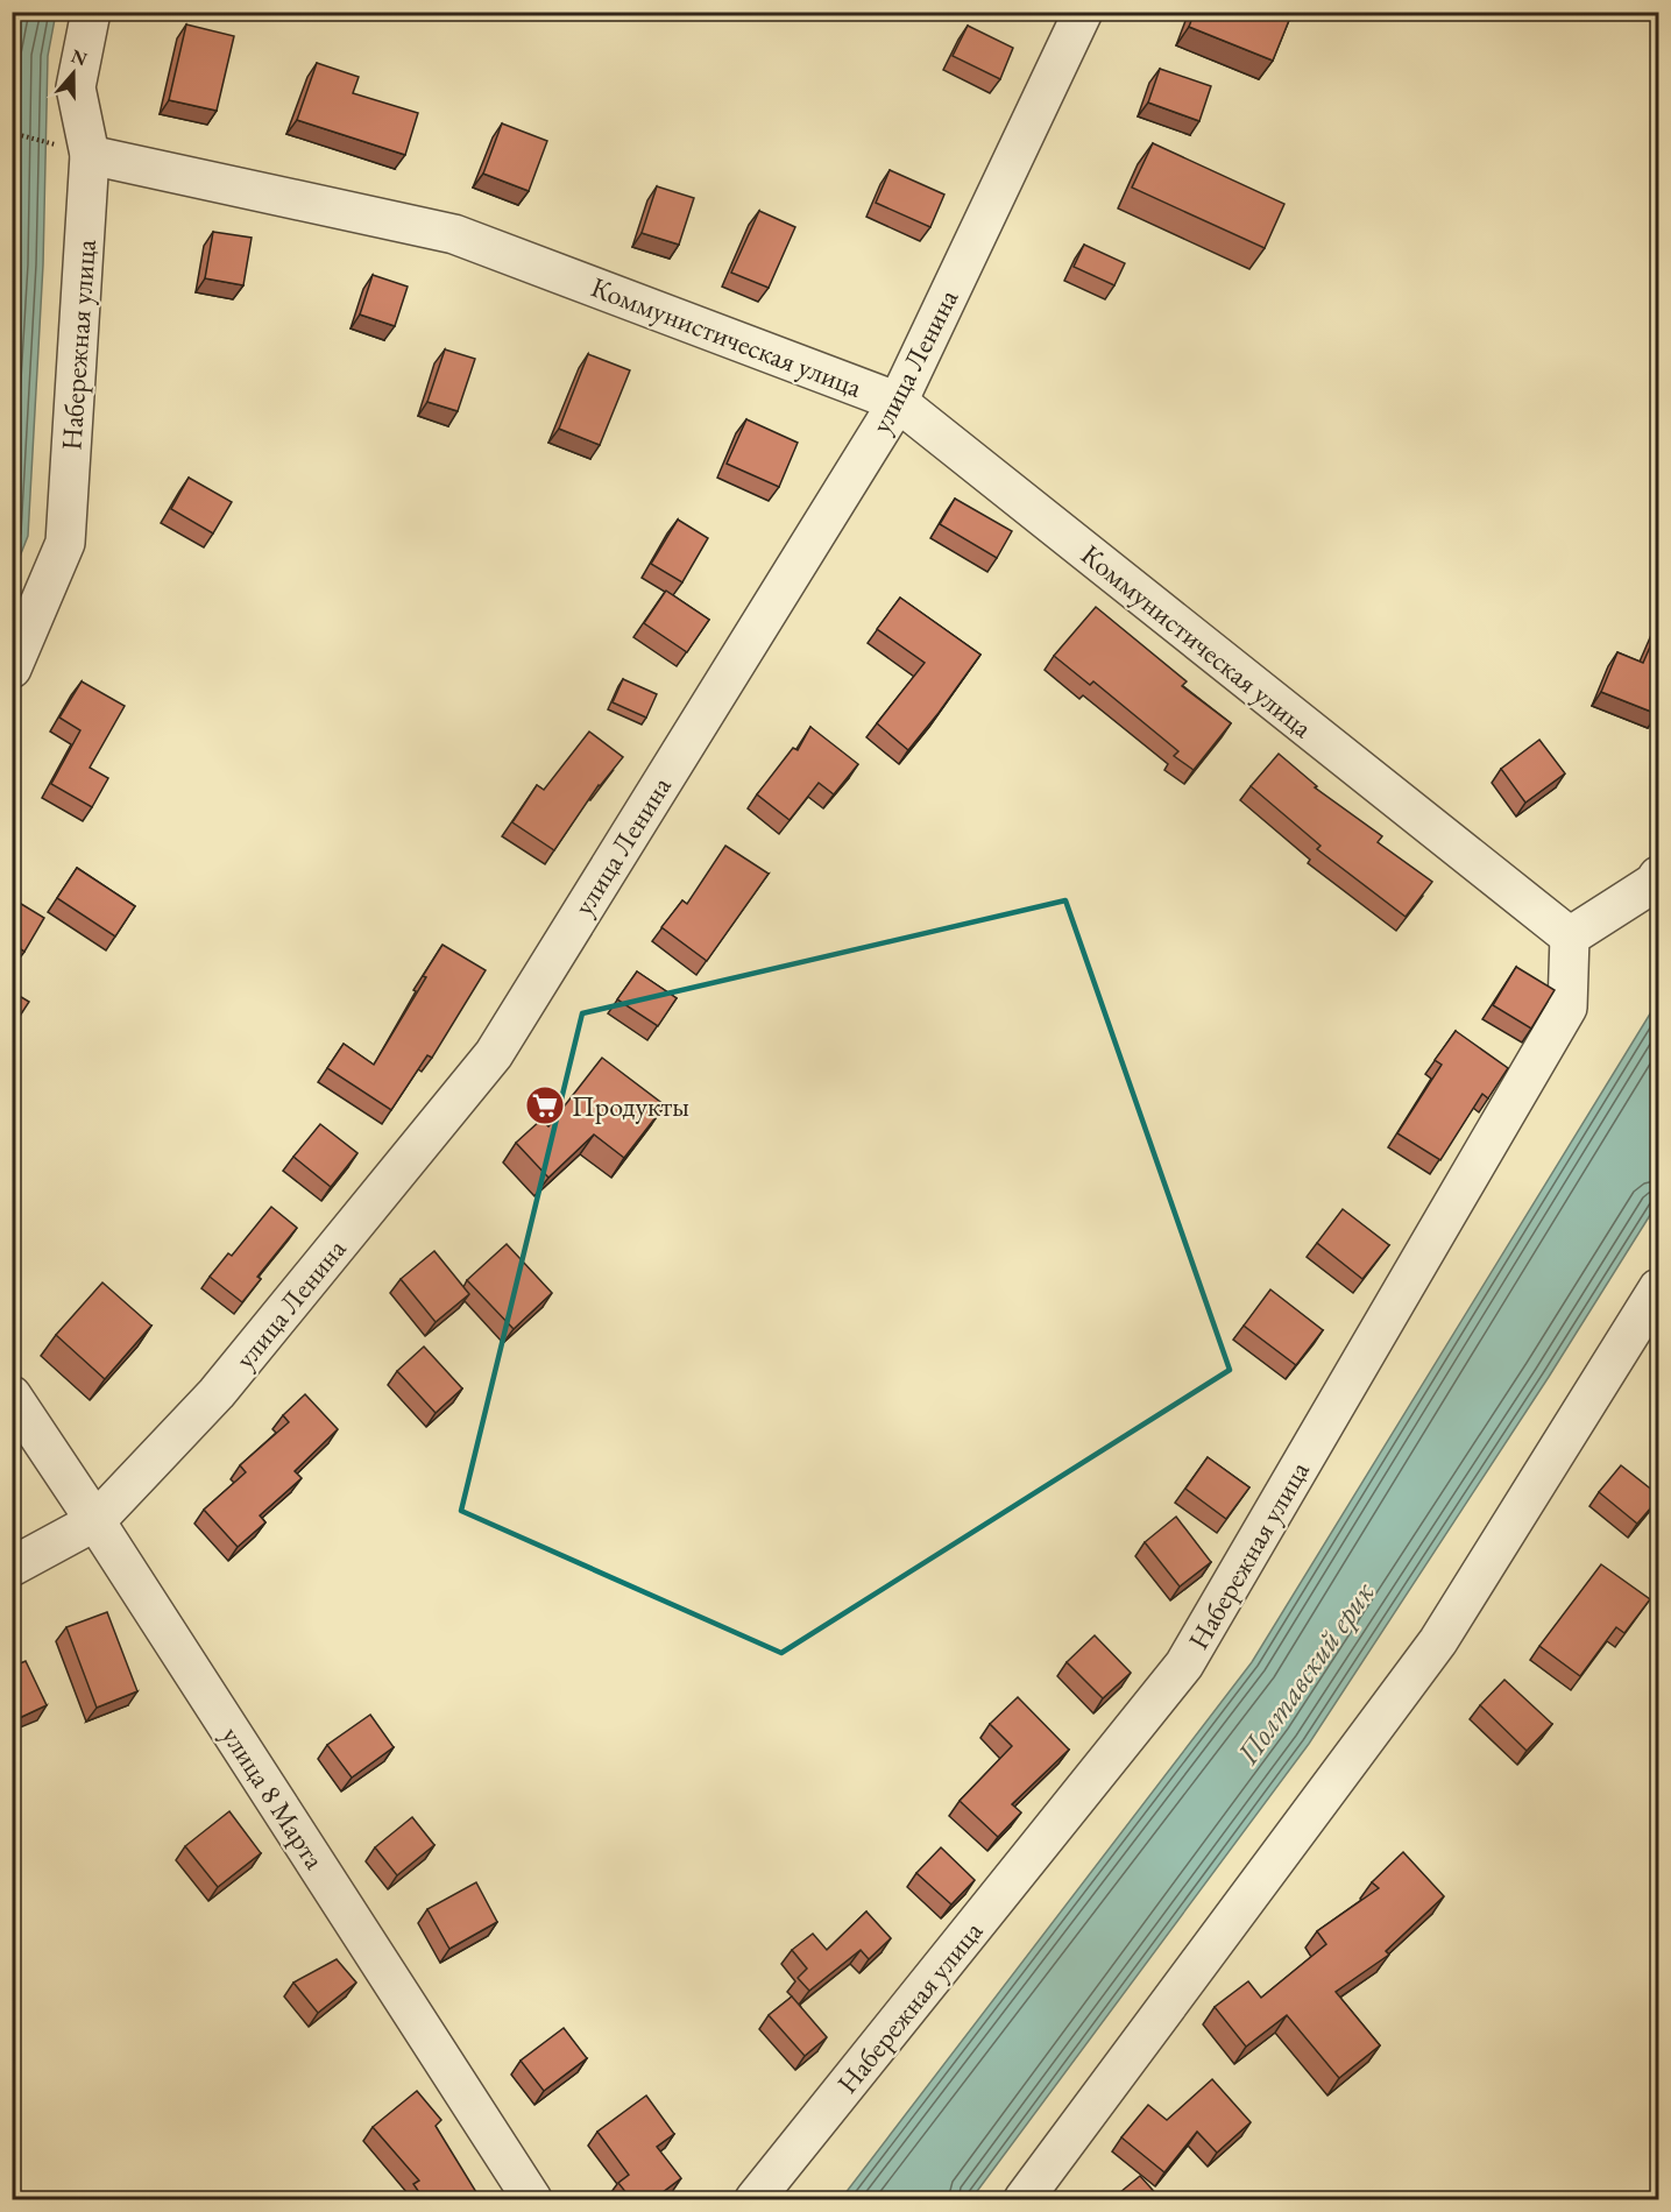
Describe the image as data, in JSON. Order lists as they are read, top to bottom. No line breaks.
{"streets":{"street":["Коммунистическая улица","Набережная улица","улица Ленина","улица 8 Марта"]},"crossings":[["Коммунистическая улица","Набережная улица"],["Коммунистическая улица","улица Ленина"],["улица Ленина","улица 8 Марта"]],"water":["Полтавский ерик"],"places":{"supermarket":["Продукты"]},"north":"top"}
